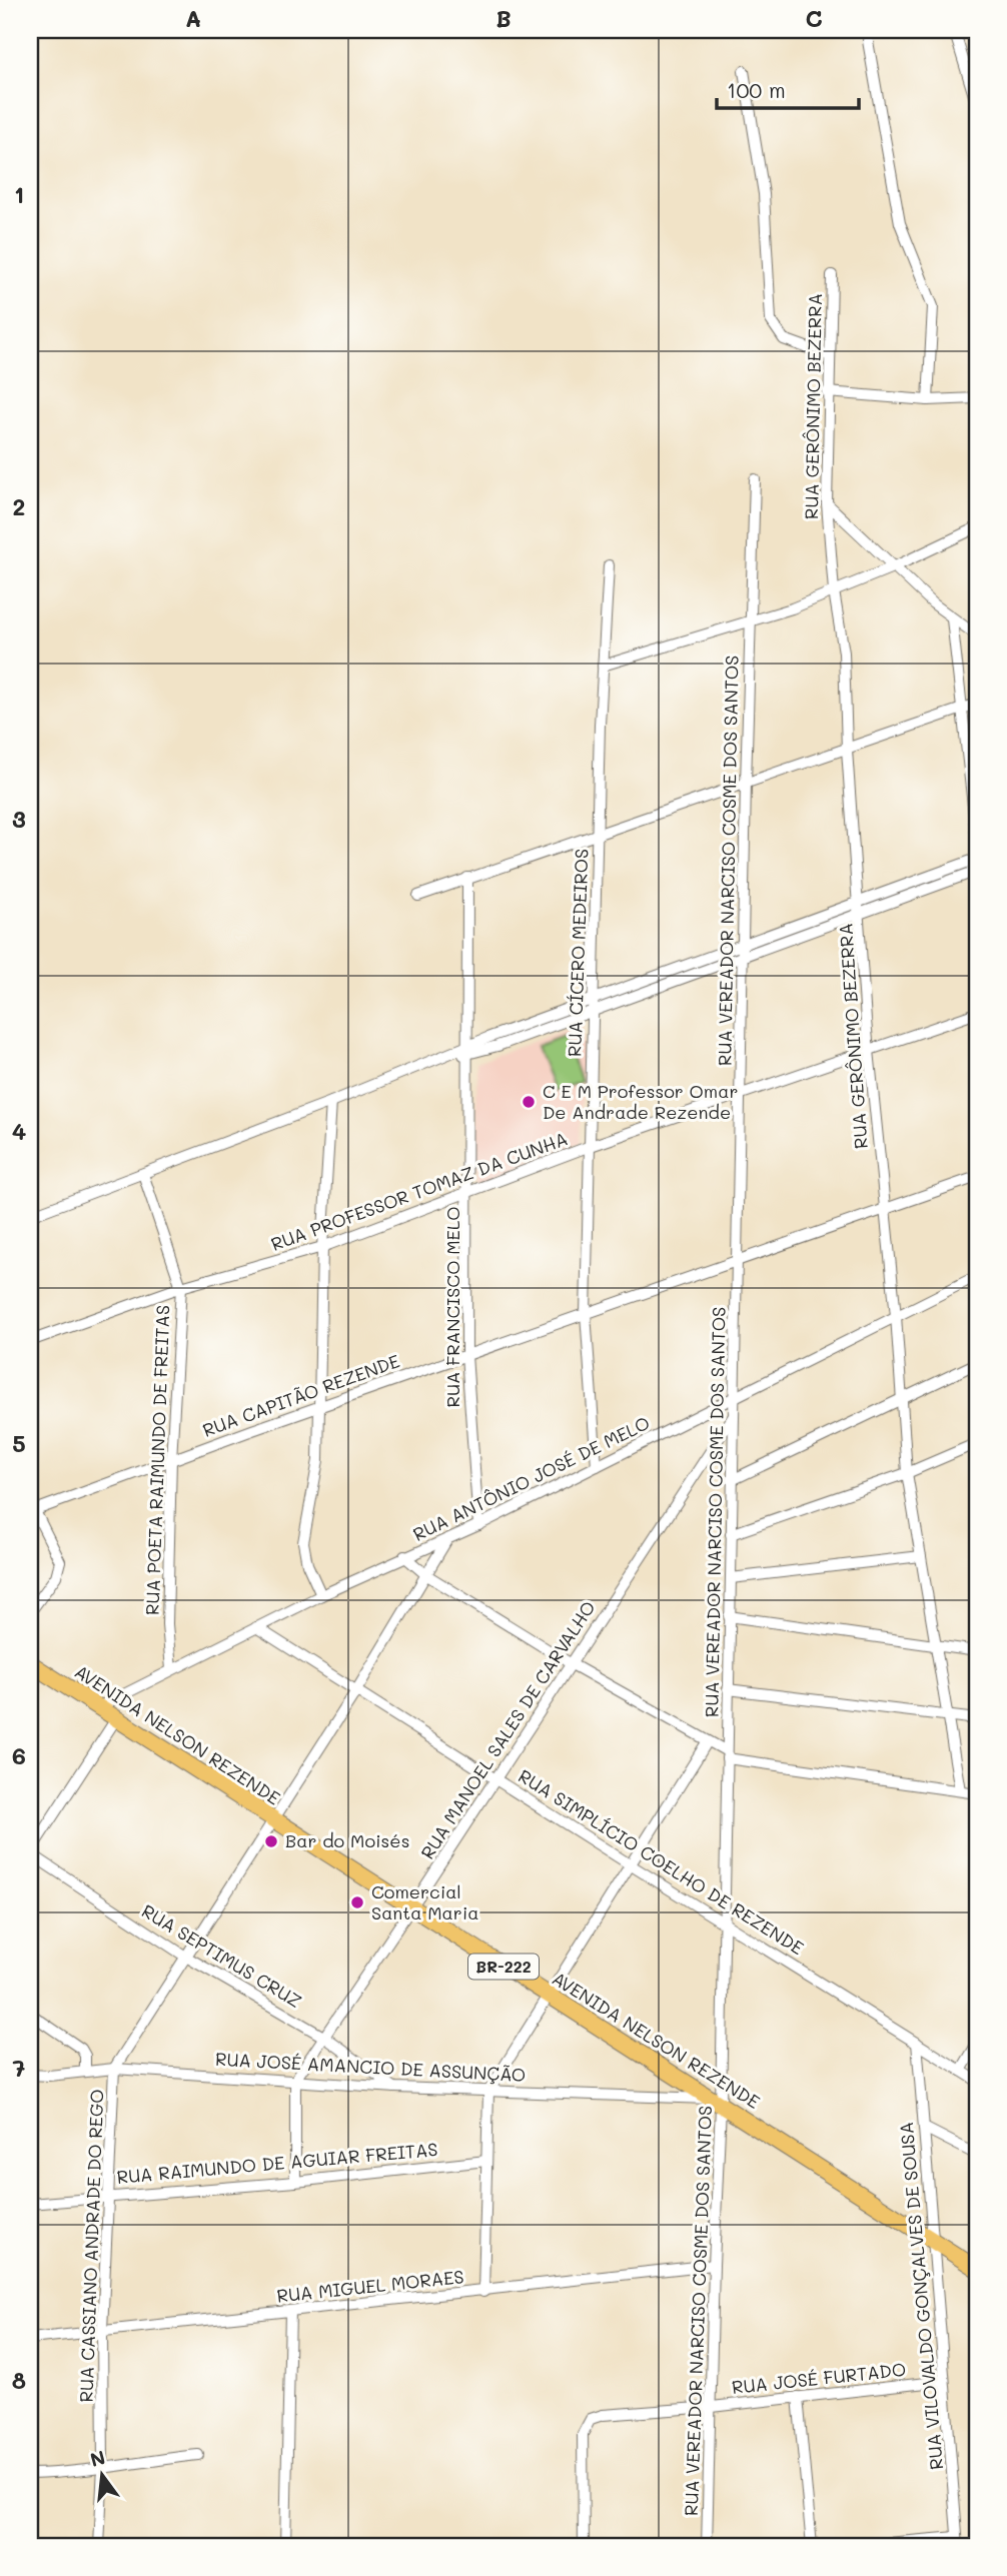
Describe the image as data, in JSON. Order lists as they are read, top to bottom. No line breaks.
{"streets":{"main road":["AVENIDA NELSON REZENDE","BR-222"],"street":["RUA GERÔNIMO BEZERRA","RUA VEREADOR NARCISO COSME DOS SANTOS","RUA CÍCERO MEDEIROS","RUA PROFESSOR TOMAZ DA CUNHA","RUA FRANCISCO MELO","RUA CAPITÃO REZENDE","RUA POETA RAIMUNDO DE FREITAS","RUA ANTÔNIO JOSÉ DE MELO","RUA MANOEL SALES DE CARVALHO","RUA SIMPLÍCIO COELHO DE REZENDE","RUA SEPTIMUS CRUZ","RUA JOSÉ AMANCIO DE ASSUNÇÃO","RUA RAIMUNDO DE AGUIAR FREITAS","RUA CASSIANO ANDRADE DO REGO","RUA MIGUEL MORAES","RUA VILOVALDO GONÇALVES DE SOUSA","RUA JOSÉ FURTADO"]},"crossings":[["RUA GERÔNIMO BEZERRA","RUA PROFESSOR TOMAZ DA CUNHA"],["RUA GERÔNIMO BEZERRA","RUA CAPITÃO REZENDE"],["RUA GERÔNIMO BEZERRA","RUA ANTÔNIO JOSÉ DE MELO"],["RUA VEREADOR NARCISO COSME DOS SANTOS","RUA PROFESSOR TOMAZ DA CUNHA"],["RUA VEREADOR NARCISO COSME DOS SANTOS","RUA CAPITÃO REZENDE"],["RUA VEREADOR NARCISO COSME DOS SANTOS","RUA ANTÔNIO JOSÉ DE MELO"],["RUA VEREADOR NARCISO COSME DOS SANTOS","RUA MANOEL SALES DE CARVALHO"],["RUA VEREADOR NARCISO COSME DOS SANTOS","AVENIDA NELSON REZENDE"],["RUA VEREADOR NARCISO COSME DOS SANTOS","RUA SIMPLÍCIO COELHO DE REZENDE"],["RUA VEREADOR NARCISO COSME DOS SANTOS","RUA JOSÉ AMANCIO DE ASSUNÇÃO"],["RUA VEREADOR NARCISO COSME DOS SANTOS","RUA MIGUEL MORAES"],["RUA VEREADOR NARCISO COSME DOS SANTOS","RUA JOSÉ FURTADO"],["RUA CÍCERO MEDEIROS","RUA PROFESSOR TOMAZ DA CUNHA"],["RUA CÍCERO MEDEIROS","RUA CAPITÃO REZENDE"],["RUA CÍCERO MEDEIROS","RUA ANTÔNIO JOSÉ DE MELO"],["RUA PROFESSOR TOMAZ DA CUNHA","RUA FRANCISCO MELO"],["RUA PROFESSOR TOMAZ DA CUNHA","RUA POETA RAIMUNDO DE FREITAS"],["RUA FRANCISCO MELO","RUA CAPITÃO REZENDE"],["RUA FRANCISCO MELO","RUA ANTÔNIO JOSÉ DE MELO"],["RUA CAPITÃO REZENDE","RUA POETA RAIMUNDO DE FREITAS"],["RUA POETA RAIMUNDO DE FREITAS","RUA ANTÔNIO JOSÉ DE MELO"],["RUA ANTÔNIO JOSÉ DE MELO","AVENIDA NELSON REZENDE"],["RUA ANTÔNIO JOSÉ DE MELO","RUA SIMPLÍCIO COELHO DE REZENDE"],["RUA ANTÔNIO JOSÉ DE MELO","RUA CASSIANO ANDRADE DO REGO"],["RUA MANOEL SALES DE CARVALHO","AVENIDA NELSON REZENDE"],["RUA MANOEL SALES DE CARVALHO","RUA SIMPLÍCIO COELHO DE REZENDE"],["RUA MANOEL SALES DE CARVALHO","RUA SEPTIMUS CRUZ"],["RUA MANOEL SALES DE CARVALHO","RUA JOSÉ AMANCIO DE ASSUNÇÃO"],["AVENIDA NELSON REZENDE","RUA JOSÉ AMANCIO DE ASSUNÇÃO"],["AVENIDA NELSON REZENDE","RUA CASSIANO ANDRADE DO REGO"],["AVENIDA NELSON REZENDE","RUA VILOVALDO GONÇALVES DE SOUSA"],["RUA SIMPLÍCIO COELHO DE REZENDE","RUA CASSIANO ANDRADE DO REGO"],["RUA SIMPLÍCIO COELHO DE REZENDE","RUA VILOVALDO GONÇALVES DE SOUSA"],["RUA SEPTIMUS CRUZ","RUA JOSÉ AMANCIO DE ASSUNÇÃO"],["RUA SEPTIMUS CRUZ","RUA CASSIANO ANDRADE DO REGO"],["RUA JOSÉ AMANCIO DE ASSUNÇÃO","RUA CASSIANO ANDRADE DO REGO"],["RUA RAIMUNDO DE AGUIAR FREITAS","RUA CASSIANO ANDRADE DO REGO"],["RUA CASSIANO ANDRADE DO REGO","RUA MIGUEL MORAES"],["RUA VILOVALDO GONÇALVES DE SOUSA","RUA JOSÉ FURTADO"]],"places":["C E M Professor Omar De Andrade Rezende","Bar do Moisés","Comercial Santa Maria"],"scale_bar":"100 m","north":"top","grid":{"columns":["A","B","C"],"rows":["1","2","3","4","5","6","7","8"]}}
